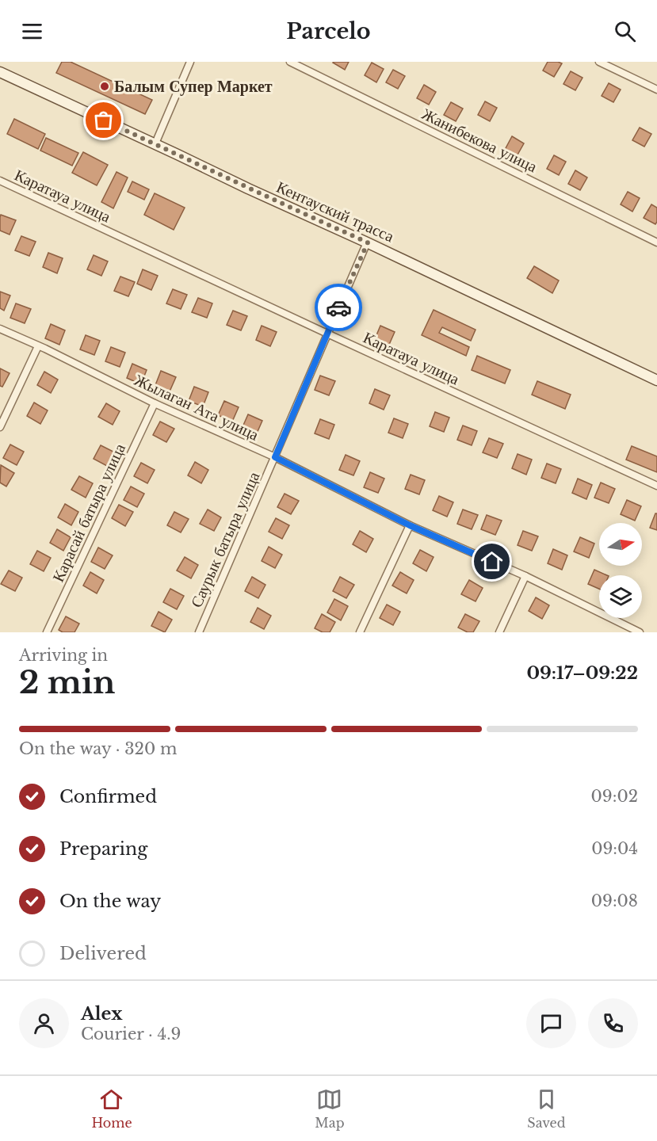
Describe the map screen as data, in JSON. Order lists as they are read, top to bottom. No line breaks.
{"streets":{"main road":["Кентауский трасса"],"street":["Жанибекова улица","Каратауа улица","Жылаган Ата улица","Карасай батыра улица","Саурык батыра улица"]},"crossings":[["Каратауа улица","Саурык батыра улица"],["Кентауский трасса","Саурык батыра улица"],["Жылаган Ата улица","Карасай батыра улица"],["Жылаган Ата улица","Саурык батыра улица"]],"places":["Балым Супер Маркет"],"north":"right","page":{"header":"Parcelo","heading":["2 min","Arriving in","09:17–09:22"],"panel":["Alex","Courier · 4.9"],"bar":"On the way · 320 m","list":[["Confirmed","09:02"],["Preparing","09:04"],["On the way","09:08"],"Delivered"],"tabs":["Home","Map","Saved"]}}
